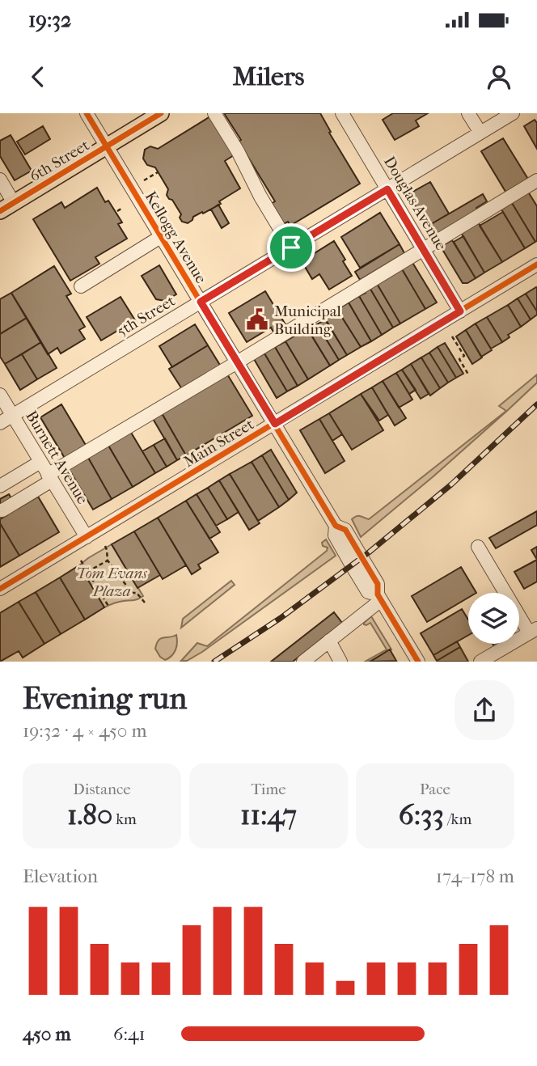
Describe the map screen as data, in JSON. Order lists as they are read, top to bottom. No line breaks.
{"streets":{"main road":["6th Street"],"street":["Douglas Avenue","Kellogg Avenue","5th Street","Main Street","Burnett Avenue"]},"crossings":[["6th Street","Kellogg Avenue"],["Douglas Avenue","5th Street"],["Douglas Avenue","Main Street"],["Kellogg Avenue","5th Street"],["Kellogg Avenue","Main Street"],["5th Street","Burnett Avenue"],["Main Street","Burnett Avenue"]],"parks":["Tom Evans Plaza"],"places":{"public building":["Municipal Building"]},"page":{"status":"19:32","header":"Milers","heading":["Evening run","19:32 · 4 × 450 m"],"stats":[["Distance","1.80 km"],["Time","11:47"],["Pace","6:33 /km"]],"chart":["Elevation","174–178 m"],"list":[{"name":"450 m","note":"6:41"}]}}
